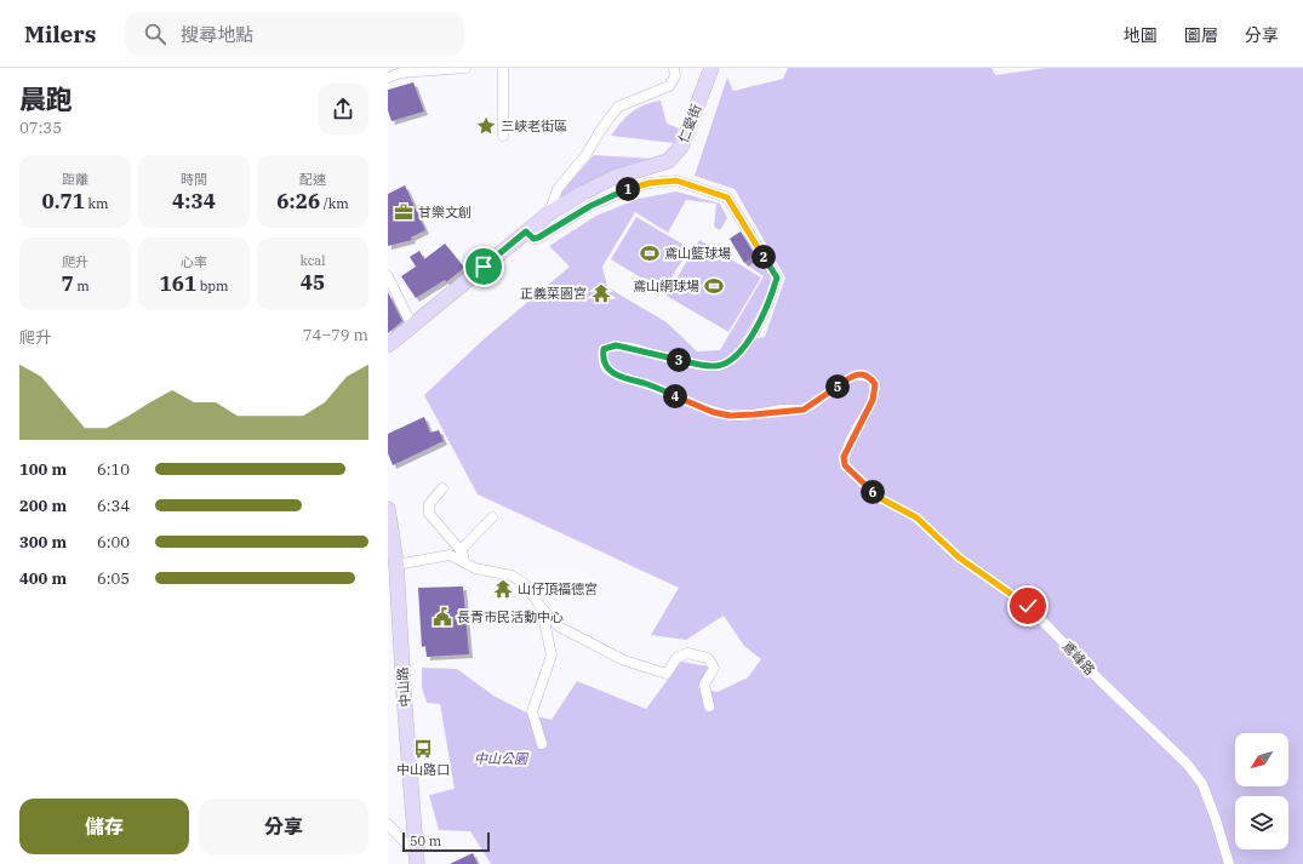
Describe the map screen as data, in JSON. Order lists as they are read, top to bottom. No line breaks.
{"streets":{"street":["仁愛街","鳶峰路","中山路"]},"crossings":[["仁愛街","鳶峰路"]],"parks":["中山公園"],"places":{"place":["三峽老街區"],"office":["甘樂文創"],"sports":["鳶山籃球場","鳶山網球場"],"temple":["正義菜園宮","山仔頂福德宮"],"public building":["長青市民活動中心"],"bus stop":["中山路口"]},"scale_bar":"50 m","north":"bottom left","page":{"header":"Milers","search":"搜尋地點","nav":["地圖","圖層","分享"],"heading":["晨跑","07:35"],"stats":[["距離","0.71 km"],["時間","4:34"],["配速","6:26 /km"],["爬升","7 m"],["心率","161 bpm"],["kcal","45"]],"pins":["1","2","3","5","4","6"],"chart":["爬升","74–79 m"],"list":[{"name":"100 m","note":"6:10"},{"name":"200 m","note":"6:34"},{"name":"300 m","note":"6:00"},{"name":"400 m","note":"6:05"}],"buttons":["儲存","分享"],"scale":"50 m"}}
